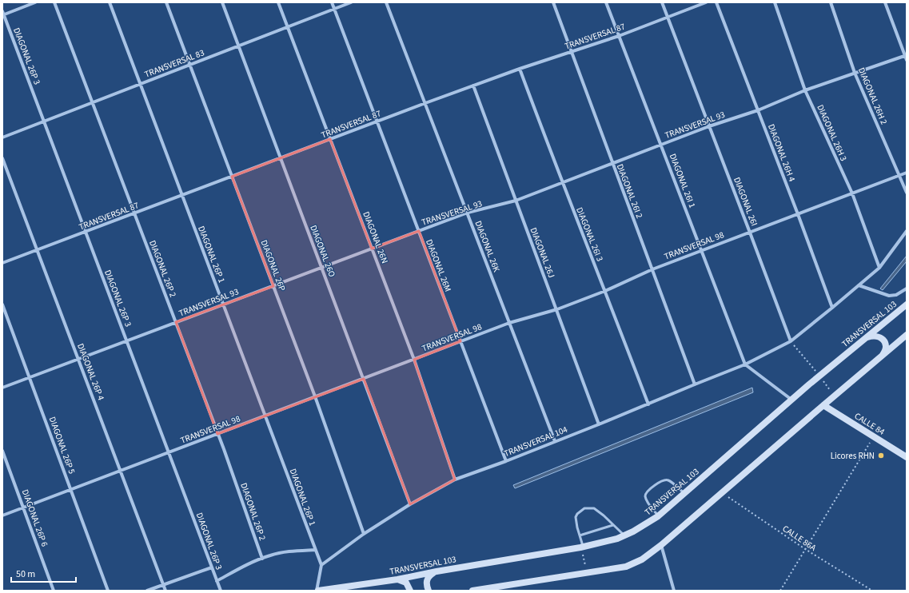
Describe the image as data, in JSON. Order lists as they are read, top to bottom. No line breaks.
{"streets":{"street":["TRANSVERSAL 87","DIAGONAL 26P 3","TRANSVERSAL 83","DIAGONAL 26H 2","TRANSVERSAL 93","DIAGONAL 26H 3","DIAGONAL 26H 4","DIAGONAL 26I 1","DIAGONAL 26I 2","DIAGONAL 26I","DIAGONAL 26I 3","DIAGONAL 26N","TRANSVERSAL 98","DIAGONAL 26K","DIAGONAL 26O","DIAGONAL 26J","DIAGONAL 26P 1","DIAGONAL 26P","DIAGONAL 26M","DIAGONAL 26P 2","TRANSVERSAL 103","DIAGONAL 26P 4","CALLE 84","TRANSVERSAL 104","DIAGONAL 26P 5","DIAGONAL 26P 6"],"path":["CALLE 86A"]},"crossings":[["TRANSVERSAL 87","DIAGONAL 26P 3"],["TRANSVERSAL 87","DIAGONAL 26I 1"],["TRANSVERSAL 87","DIAGONAL 26I 2"],["TRANSVERSAL 87","DIAGONAL 26I"],["TRANSVERSAL 87","DIAGONAL 26I 3"],["TRANSVERSAL 87","DIAGONAL 26N"],["TRANSVERSAL 87","DIAGONAL 26K"],["TRANSVERSAL 87","DIAGONAL 26O"],["TRANSVERSAL 87","DIAGONAL 26J"],["TRANSVERSAL 87","DIAGONAL 26P 1"],["TRANSVERSAL 87","DIAGONAL 26P"],["TRANSVERSAL 87","DIAGONAL 26M"],["TRANSVERSAL 87","DIAGONAL 26P 2"],["TRANSVERSAL 87","DIAGONAL 26P 4"],["DIAGONAL 26P 3","TRANSVERSAL 83"],["DIAGONAL 26P 3","TRANSVERSAL 93"],["DIAGONAL 26P 3","TRANSVERSAL 98"],["TRANSVERSAL 83","DIAGONAL 26N"],["TRANSVERSAL 83","DIAGONAL 26O"],["TRANSVERSAL 83","DIAGONAL 26P 1"],["TRANSVERSAL 83","DIAGONAL 26P"],["TRANSVERSAL 83","DIAGONAL 26M"],["TRANSVERSAL 83","DIAGONAL 26P 2"],["DIAGONAL 26H 2","TRANSVERSAL 93"],["DIAGONAL 26H 2","TRANSVERSAL 98"],["TRANSVERSAL 93","DIAGONAL 26H 3"],["TRANSVERSAL 93","DIAGONAL 26H 4"],["TRANSVERSAL 93","DIAGONAL 26I 1"],["TRANSVERSAL 93","DIAGONAL 26I 2"],["TRANSVERSAL 93","DIAGONAL 26I"],["TRANSVERSAL 93","DIAGONAL 26I 3"],["TRANSVERSAL 93","DIAGONAL 26N"],["TRANSVERSAL 93","DIAGONAL 26K"],["TRANSVERSAL 93","DIAGONAL 26O"],["TRANSVERSAL 93","DIAGONAL 26J"],["TRANSVERSAL 93","DIAGONAL 26P 1"],["TRANSVERSAL 93","DIAGONAL 26P"],["TRANSVERSAL 93","DIAGONAL 26M"],["TRANSVERSAL 93","DIAGONAL 26P 2"],["TRANSVERSAL 93","DIAGONAL 26P 4"],["TRANSVERSAL 93","DIAGONAL 26P 5"],["DIAGONAL 26H 3","TRANSVERSAL 98"],["DIAGONAL 26H 4","TRANSVERSAL 98"],["DIAGONAL 26I 1","TRANSVERSAL 98"],["DIAGONAL 26I 1","TRANSVERSAL 104"],["DIAGONAL 26I 2","TRANSVERSAL 98"],["DIAGONAL 26I 2","TRANSVERSAL 104"],["DIAGONAL 26I","TRANSVERSAL 98"],["DIAGONAL 26I","TRANSVERSAL 104"],["DIAGONAL 26I 3","TRANSVERSAL 98"],["DIAGONAL 26I 3","TRANSVERSAL 104"],["DIAGONAL 26N","TRANSVERSAL 98"],["DIAGONAL 26N","TRANSVERSAL 104"],["TRANSVERSAL 98","DIAGONAL 26K"],["TRANSVERSAL 98","DIAGONAL 26O"],["TRANSVERSAL 98","DIAGONAL 26J"],["TRANSVERSAL 98","DIAGONAL 26P 1"],["TRANSVERSAL 98","DIAGONAL 26P"],["TRANSVERSAL 98","DIAGONAL 26M"],["TRANSVERSAL 98","DIAGONAL 26P 2"],["TRANSVERSAL 98","DIAGONAL 26P 4"],["TRANSVERSAL 98","DIAGONAL 26P 5"],["TRANSVERSAL 98","DIAGONAL 26P 6"],["DIAGONAL 26K","TRANSVERSAL 104"],["DIAGONAL 26O","TRANSVERSAL 104"],["DIAGONAL 26J","TRANSVERSAL 104"],["DIAGONAL 26P 1","TRANSVERSAL 104"],["DIAGONAL 26P","TRANSVERSAL 104"],["DIAGONAL 26M","TRANSVERSAL 104"]],"places":["Licores RHN"],"scale_bar":"50 m"}
